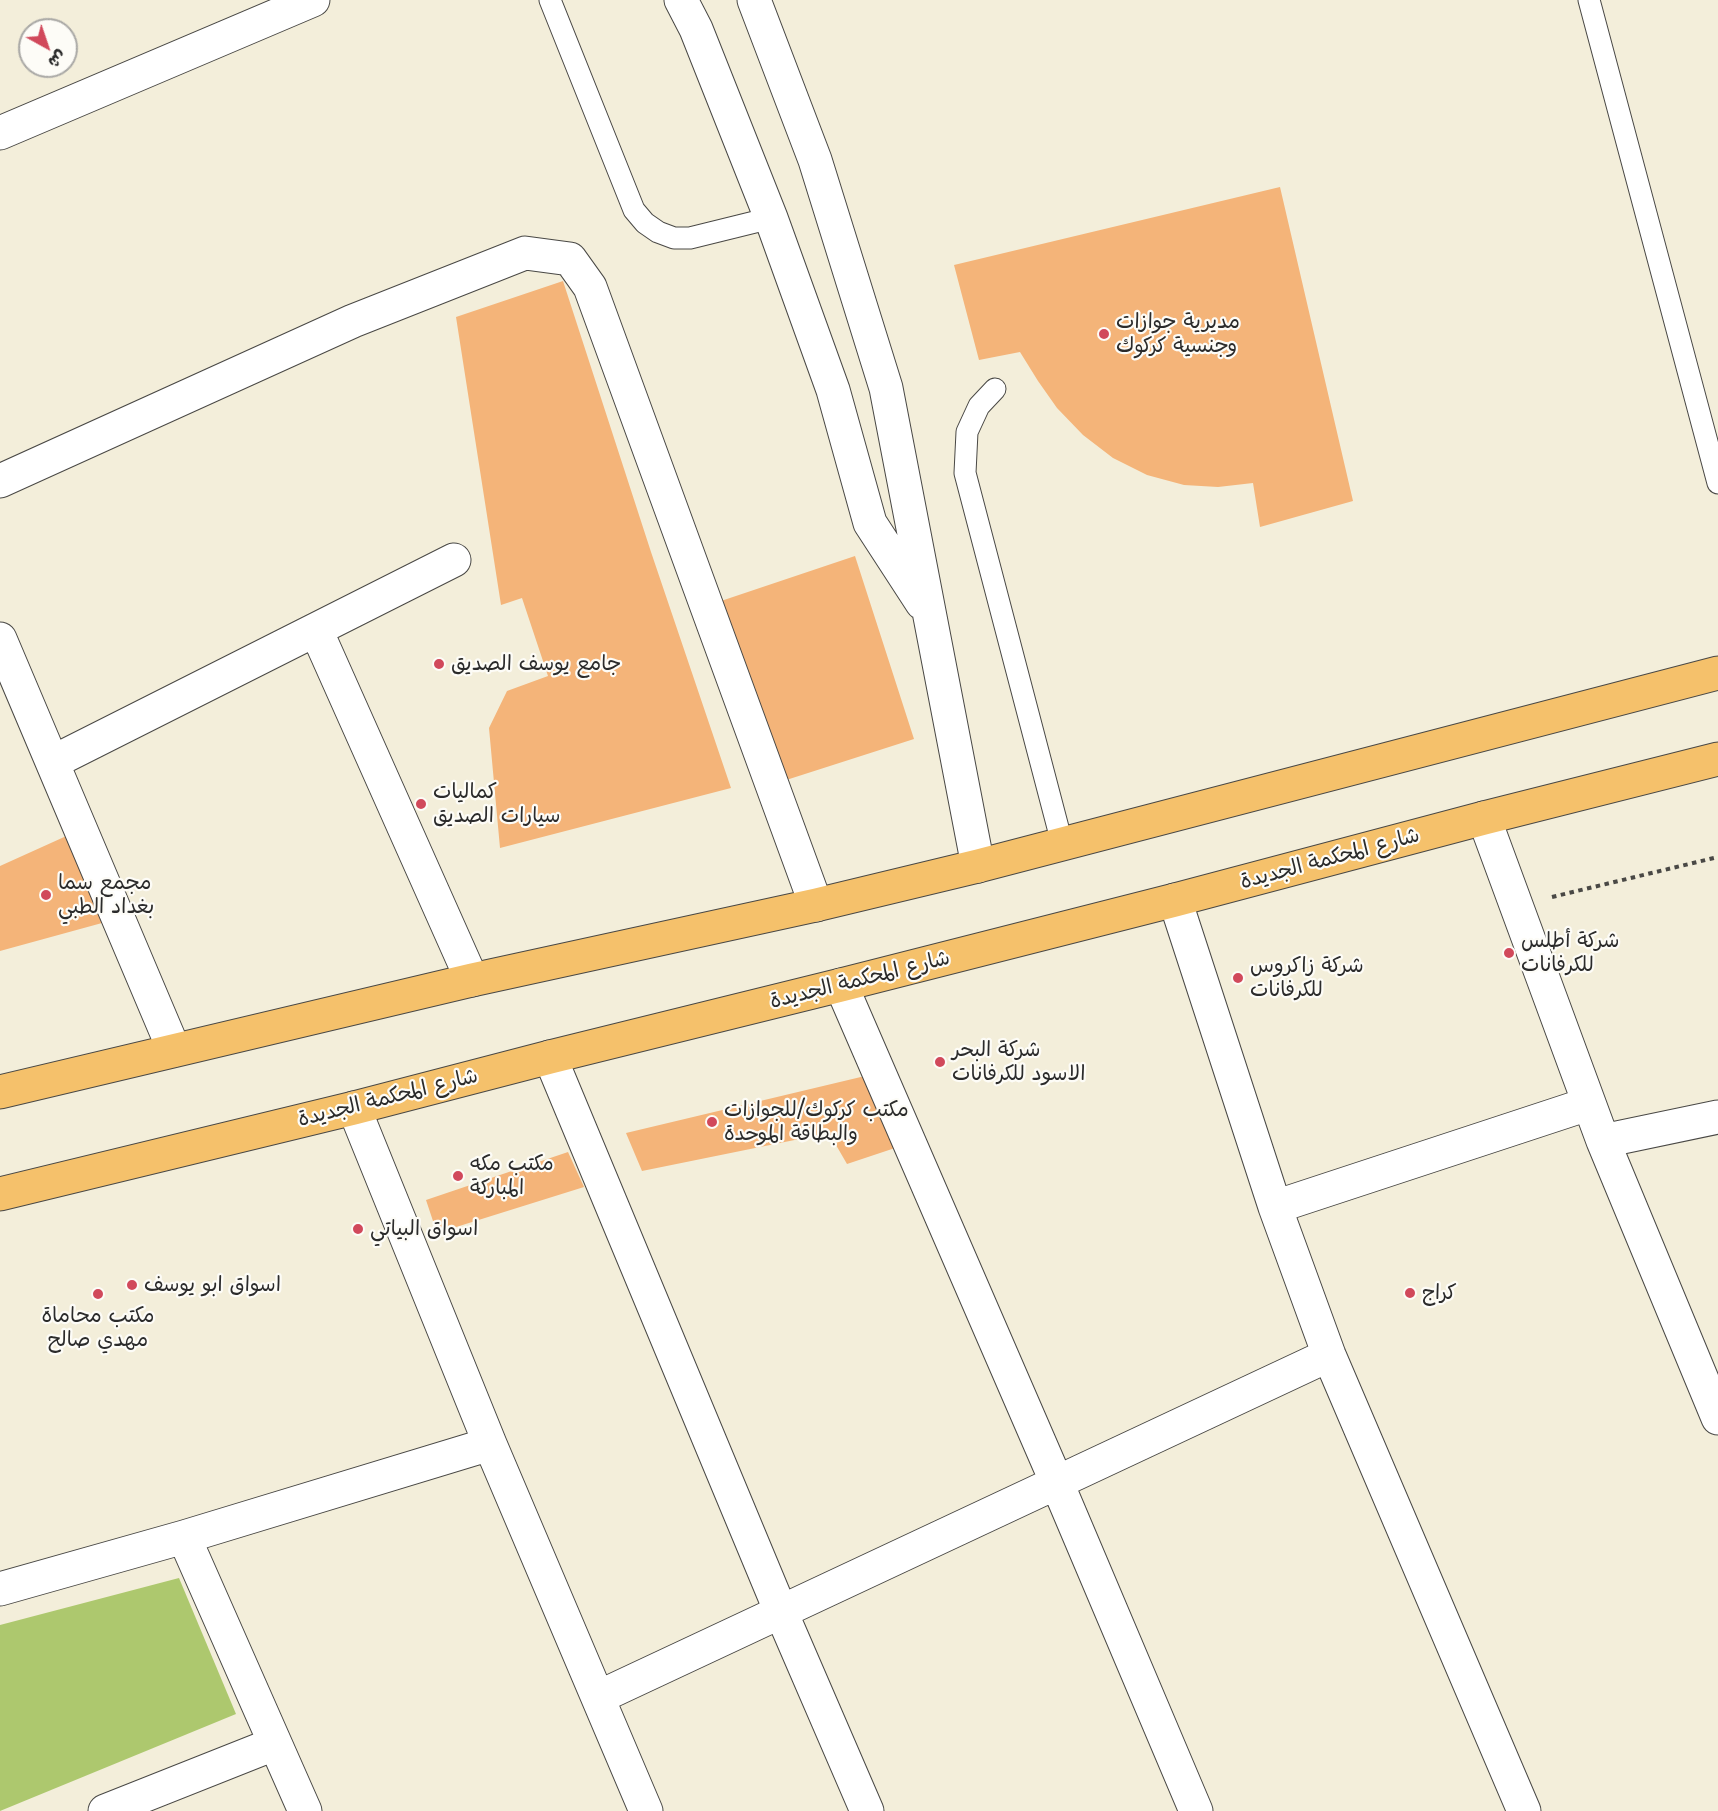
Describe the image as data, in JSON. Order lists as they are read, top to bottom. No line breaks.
{"streets":{"main road":["شارع المحكمة الجديدة"]},"places":["مديرية جوازات وجنسية كركوك","جامع يوسف الصديق","كماليات سيارات الصديق","مجمع سما بغداد الطبي","شركة أطلس للكرفانات","شركة زاكروس للكرفانات","شركة البحر الاسود للكرفانات","مكتب كركوك/للجوازات والبطاقة الموحدة","مكتب مكه المباركة","اسواق البياتي","اسواق ابو يوسف","كراج","مكتب محاماة مهدي صالح"],"north":"bottom right"}
